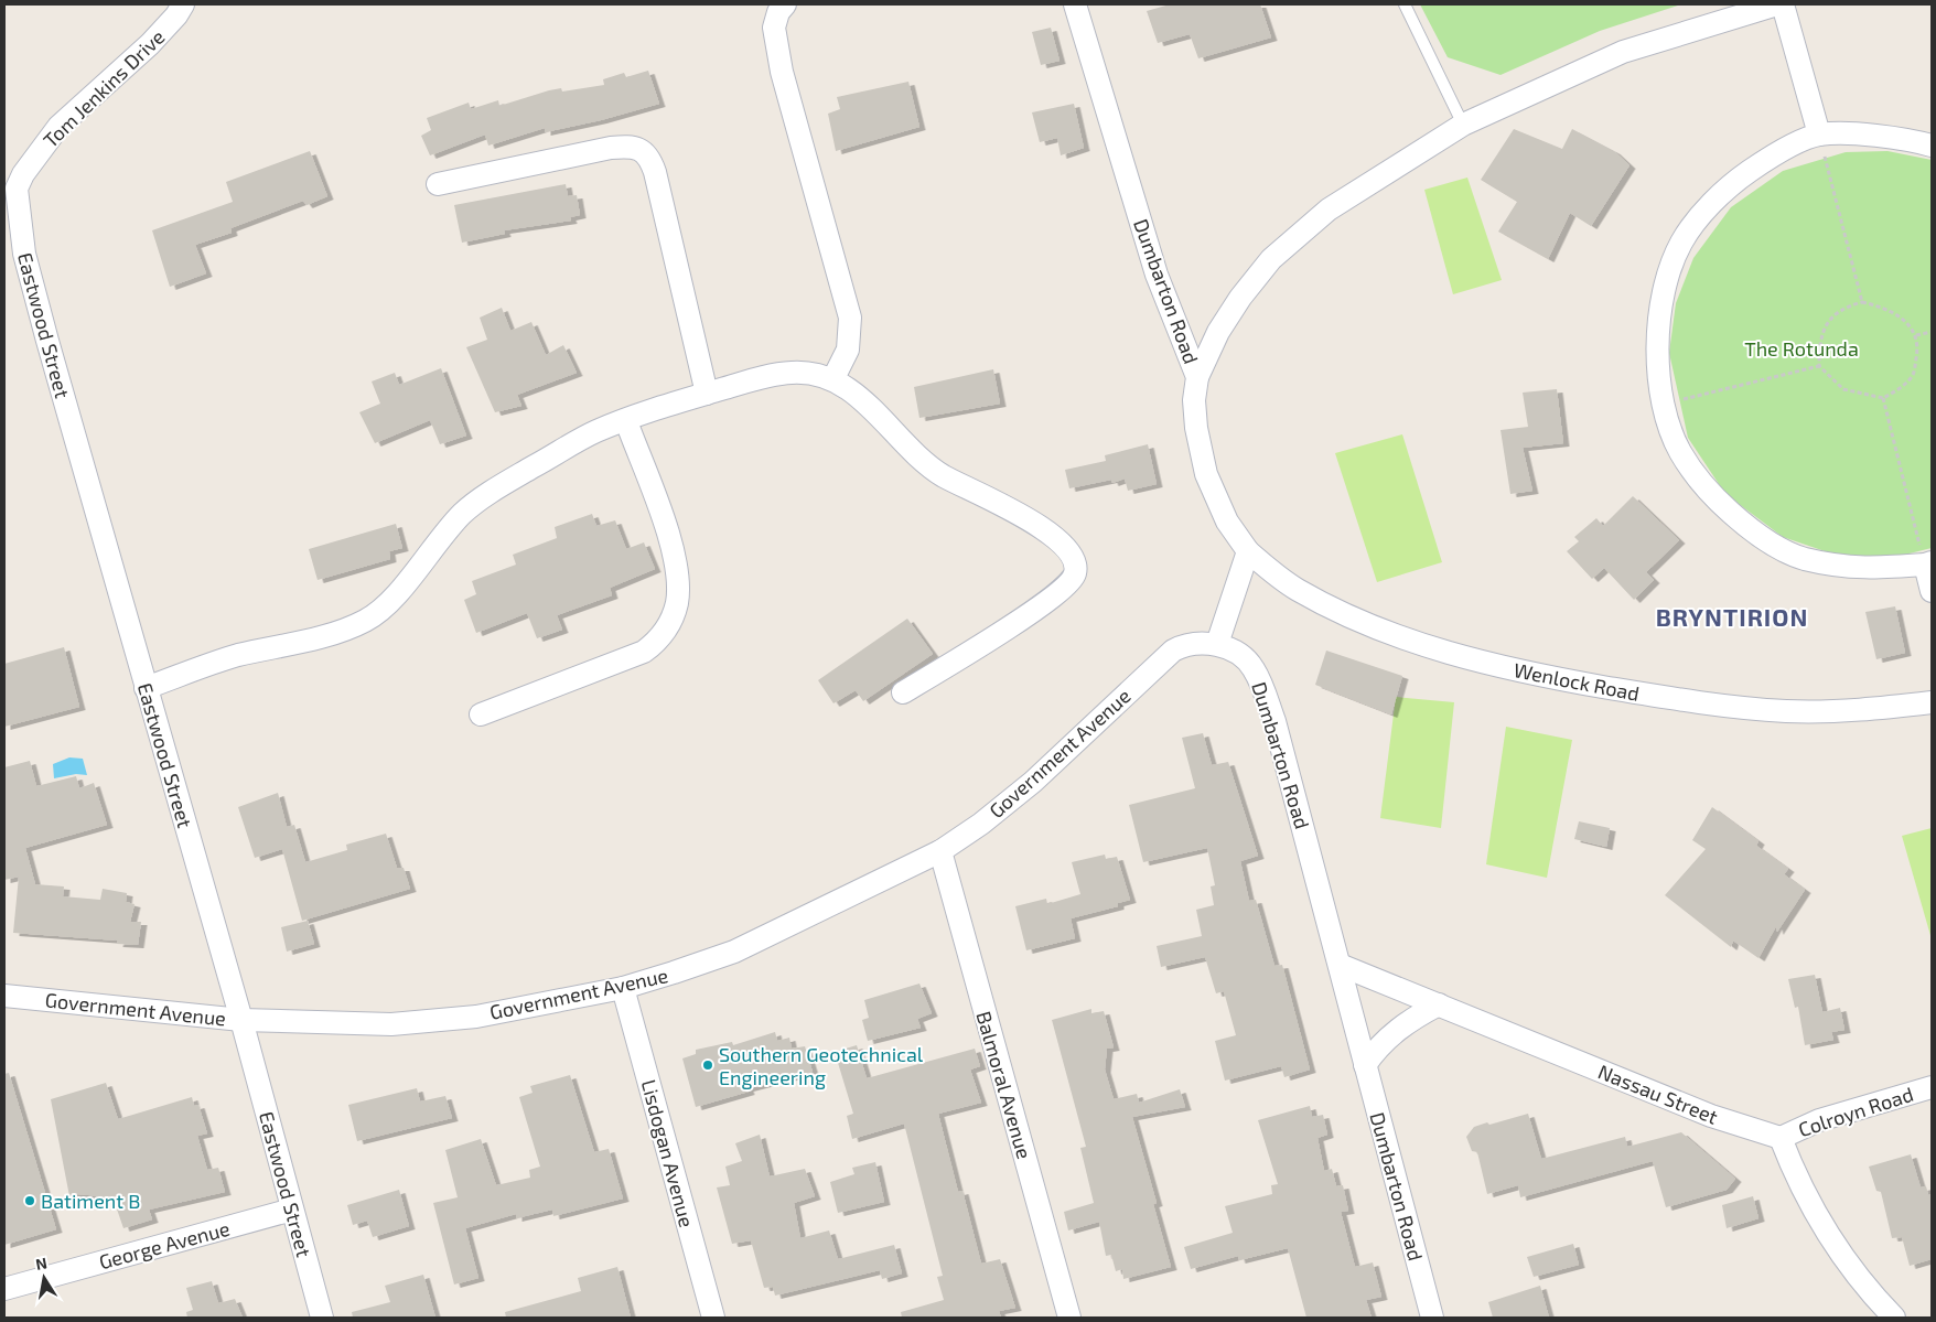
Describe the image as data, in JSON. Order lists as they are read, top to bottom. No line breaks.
{"streets":{"street":["Tom Jenkins Drive","Dumbarton Road","Eastwood Street","Wenlock Road","Government Avenue","Balmoral Avenue","Nassau Street","Colroyn Road","Lisdogan Avenue","George Avenue"]},"crossings":[["Tom Jenkins Drive","Eastwood Street"],["Dumbarton Road","Wenlock Road"],["Dumbarton Road","Government Avenue"],["Dumbarton Road","Nassau Street"],["Eastwood Street","Government Avenue"],["Eastwood Street","George Avenue"],["Government Avenue","Balmoral Avenue"],["Government Avenue","Lisdogan Avenue"],["Nassau Street","Colroyn Road"]],"districts":["BRYNTIRION"],"parks":["The Rotunda"],"places":["Southern Geotechnical Engineering","Batiment B"],"north":"top"}
